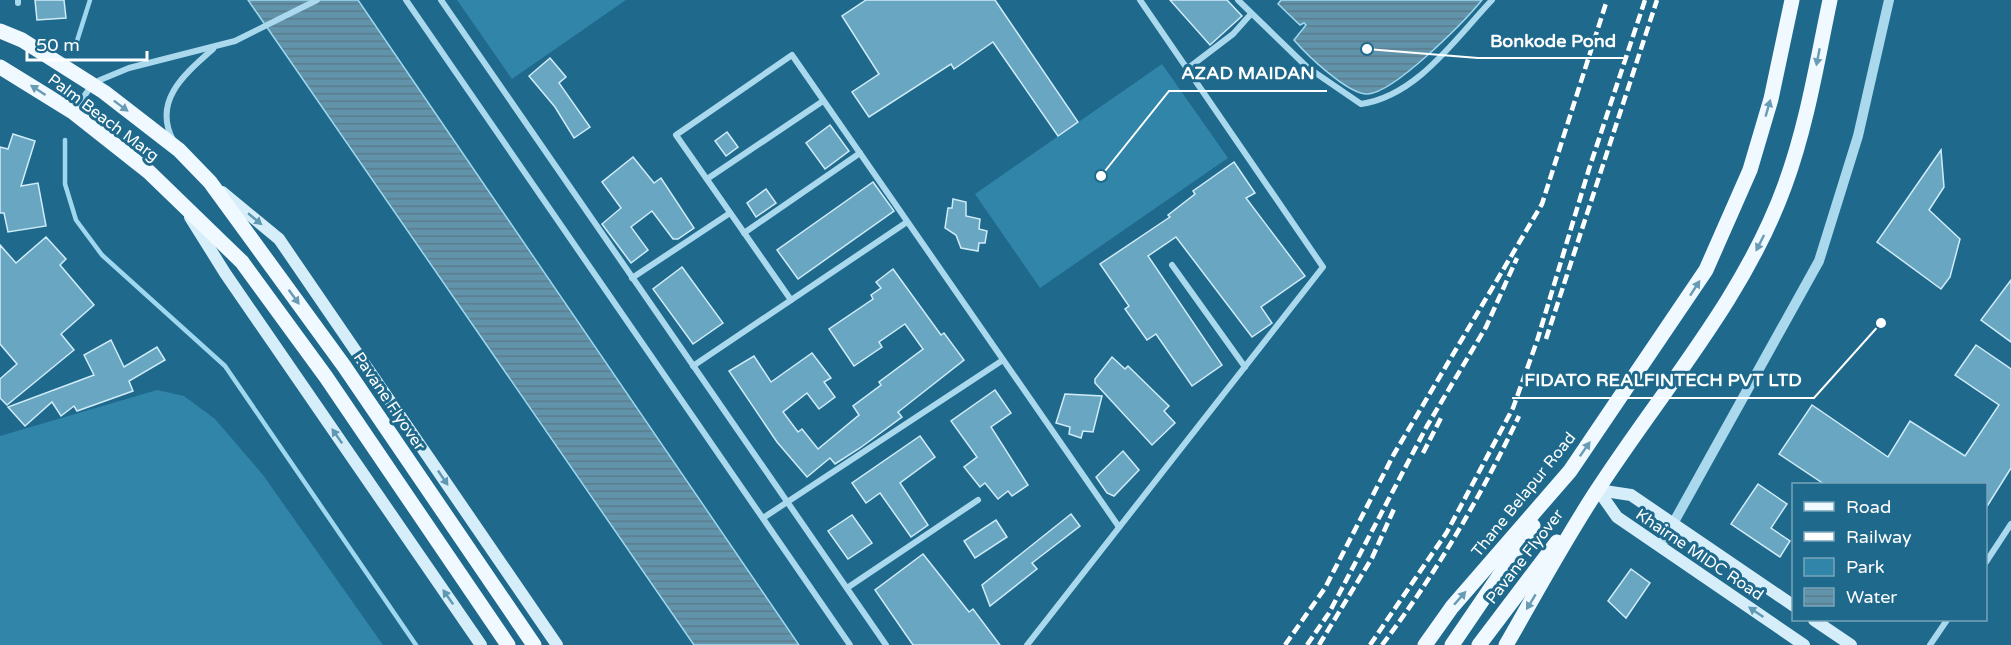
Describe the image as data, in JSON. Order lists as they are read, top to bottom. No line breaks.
{"streets":{"main road":["Palm Beach Marg","Pavane Flyover","Thane Belapur Road","Khairne MIDC Road"]},"crossings":[["Palm Beach Marg","Pavane Flyover"],["Pavane Flyover","Thane Belapur Road"],["Pavane Flyover","Khairne MIDC Road"]],"places":["Bonkode Pond","AZAD MAIDAN","FIDATO REALFINTECH PVT LTD"],"legend":["Road","Railway","Park","Water"],"scale_bar":"50 m"}
